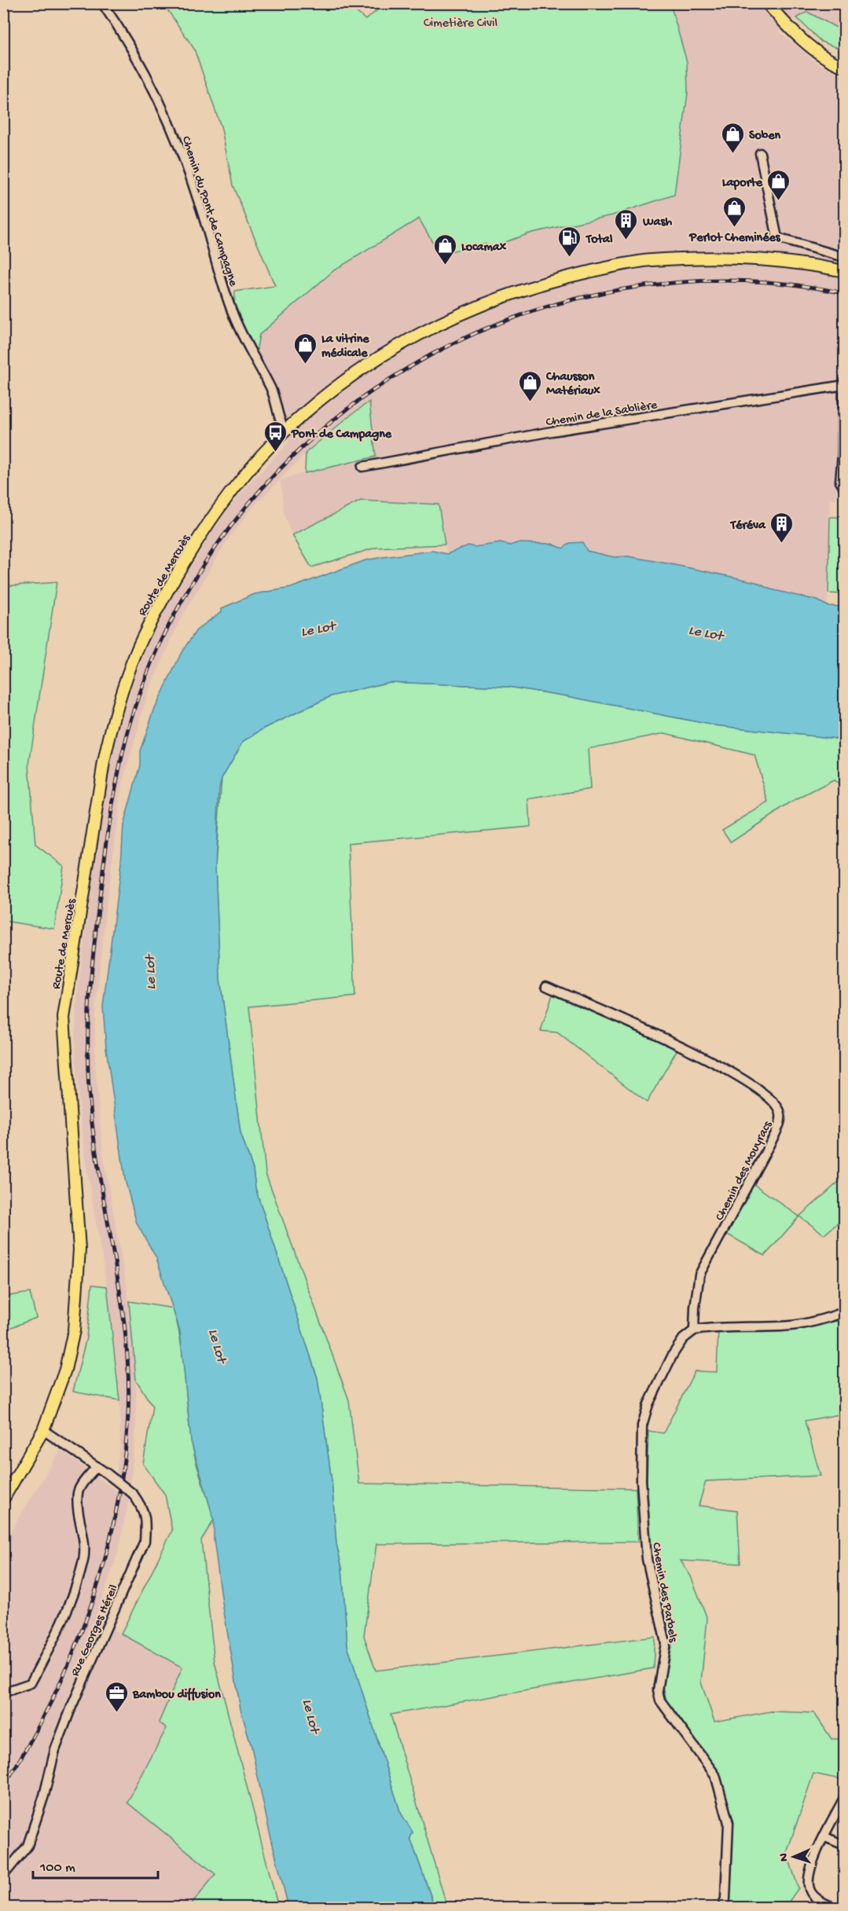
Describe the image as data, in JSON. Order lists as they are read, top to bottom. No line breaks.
{"streets":{"main road":["Route de Mercuès"],"street":["Chemin du Pont de Campagne","Chemin de la Sablière","Chemin des Mouyracs","Chemin des Parbels","Rue Georges Héreil"]},"crossings":[["Chemin du Pont de Campagne","Route de Mercuès"],["Route de Mercuès","Rue Georges Héreil"],["Chemin des Mouyracs","Chemin des Parbels"]],"water":["Le Lot"],"parks":["Cimetière Civil"],"places":{"shop":["Soben","Laporte","Perlot Cheminées","Locamax","La vitrine médicale","Chausson Matériaux"],"building":["Wash","Téréva"],"fuel station":["Total"],"bus stop":["Pont de Campagne"],"office":["Bambou diffusion"]},"scale_bar":"100 m","north":"left"}
